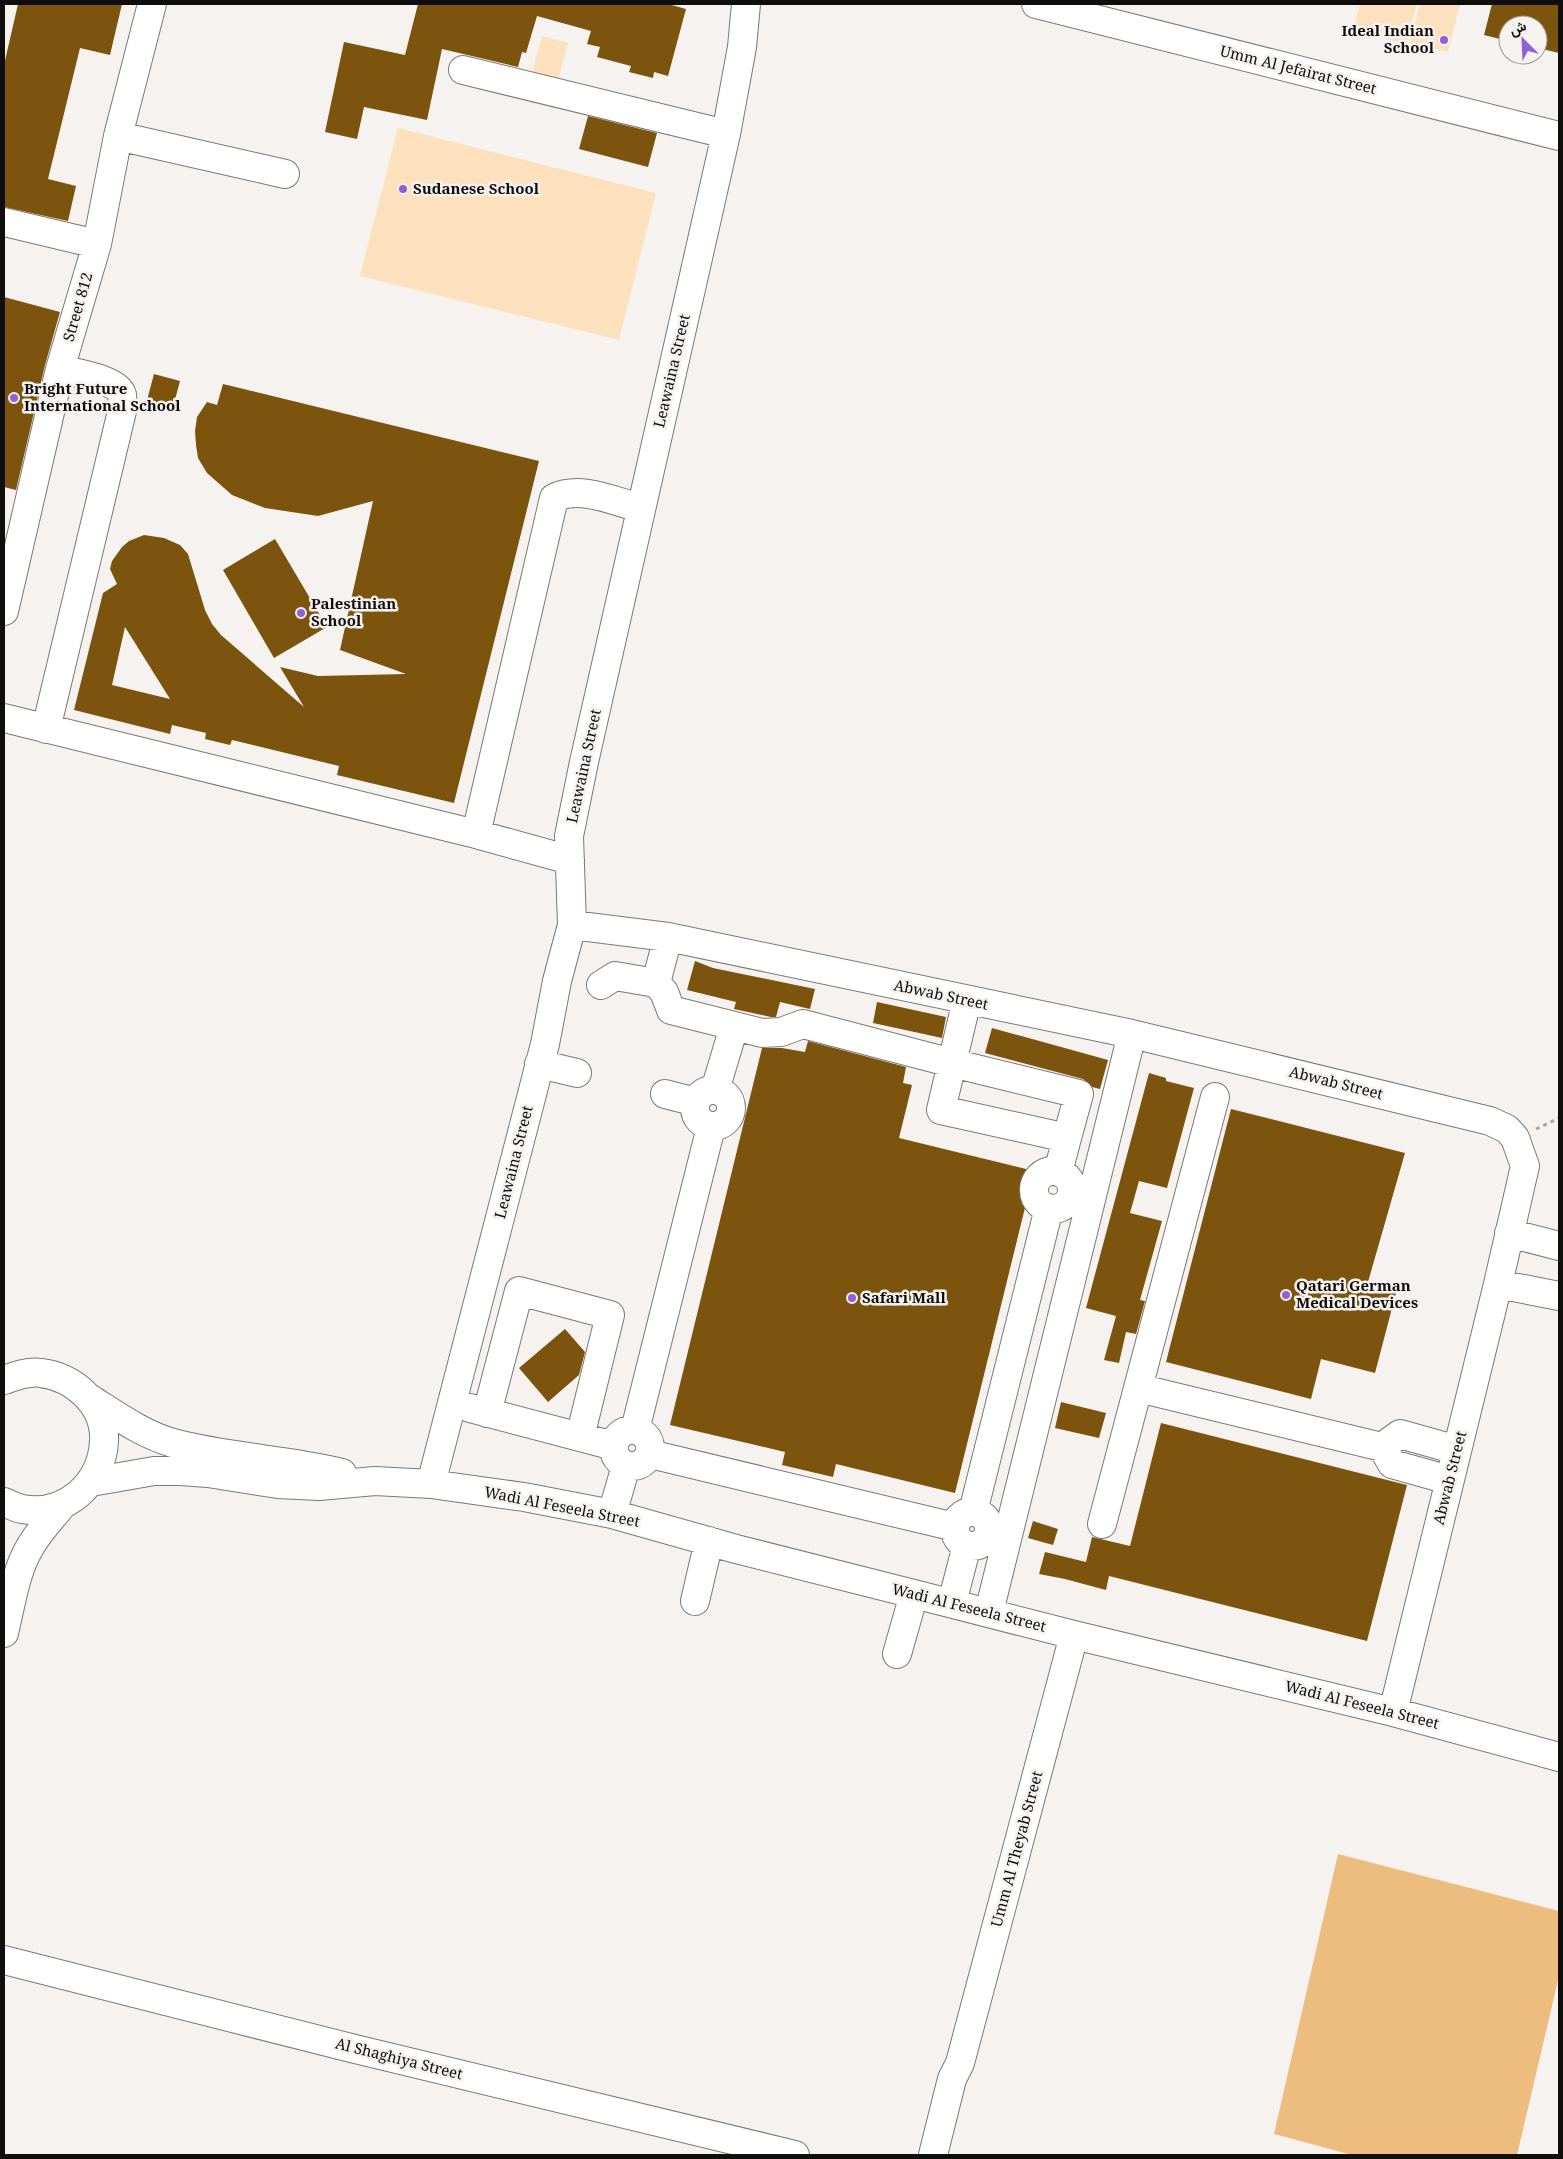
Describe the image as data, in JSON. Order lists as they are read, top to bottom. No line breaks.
{"streets":{"street":["Umm Al Jefairat Street","Street 812","Leawaina Street","Abwab Street","Wadi Al Feseela Street","Umm Al Theyab Street","Al Shaghiya Street"]},"crossings":[["Leawaina Street","Abwab Street"],["Leawaina Street","Wadi Al Feseela Street"],["Abwab Street","Wadi Al Feseela Street"],["Wadi Al Feseela Street","Umm Al Theyab Street"]],"places":["Ideal Indian School","Sudanese School","Bright Future International School","Palestinian School","Qatari German Medical Devices","Safari Mall"],"north":"top left"}
